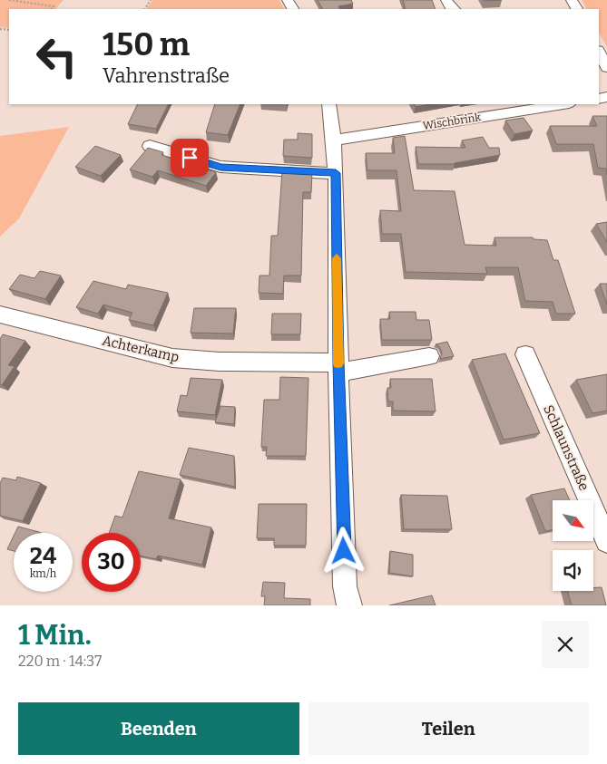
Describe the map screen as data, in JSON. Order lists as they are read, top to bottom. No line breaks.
{"streets":{"street":["Wischbrink","Achterkamp","Schlaunstraße"]},"north":"bottom right","page":{"turn":["150 m","Vahrenstraße"],"speed":"24 km/h","limit":"30","heading":["1 Min.","220 m · 14:37"],"buttons":["Beenden","Teilen"]}}
